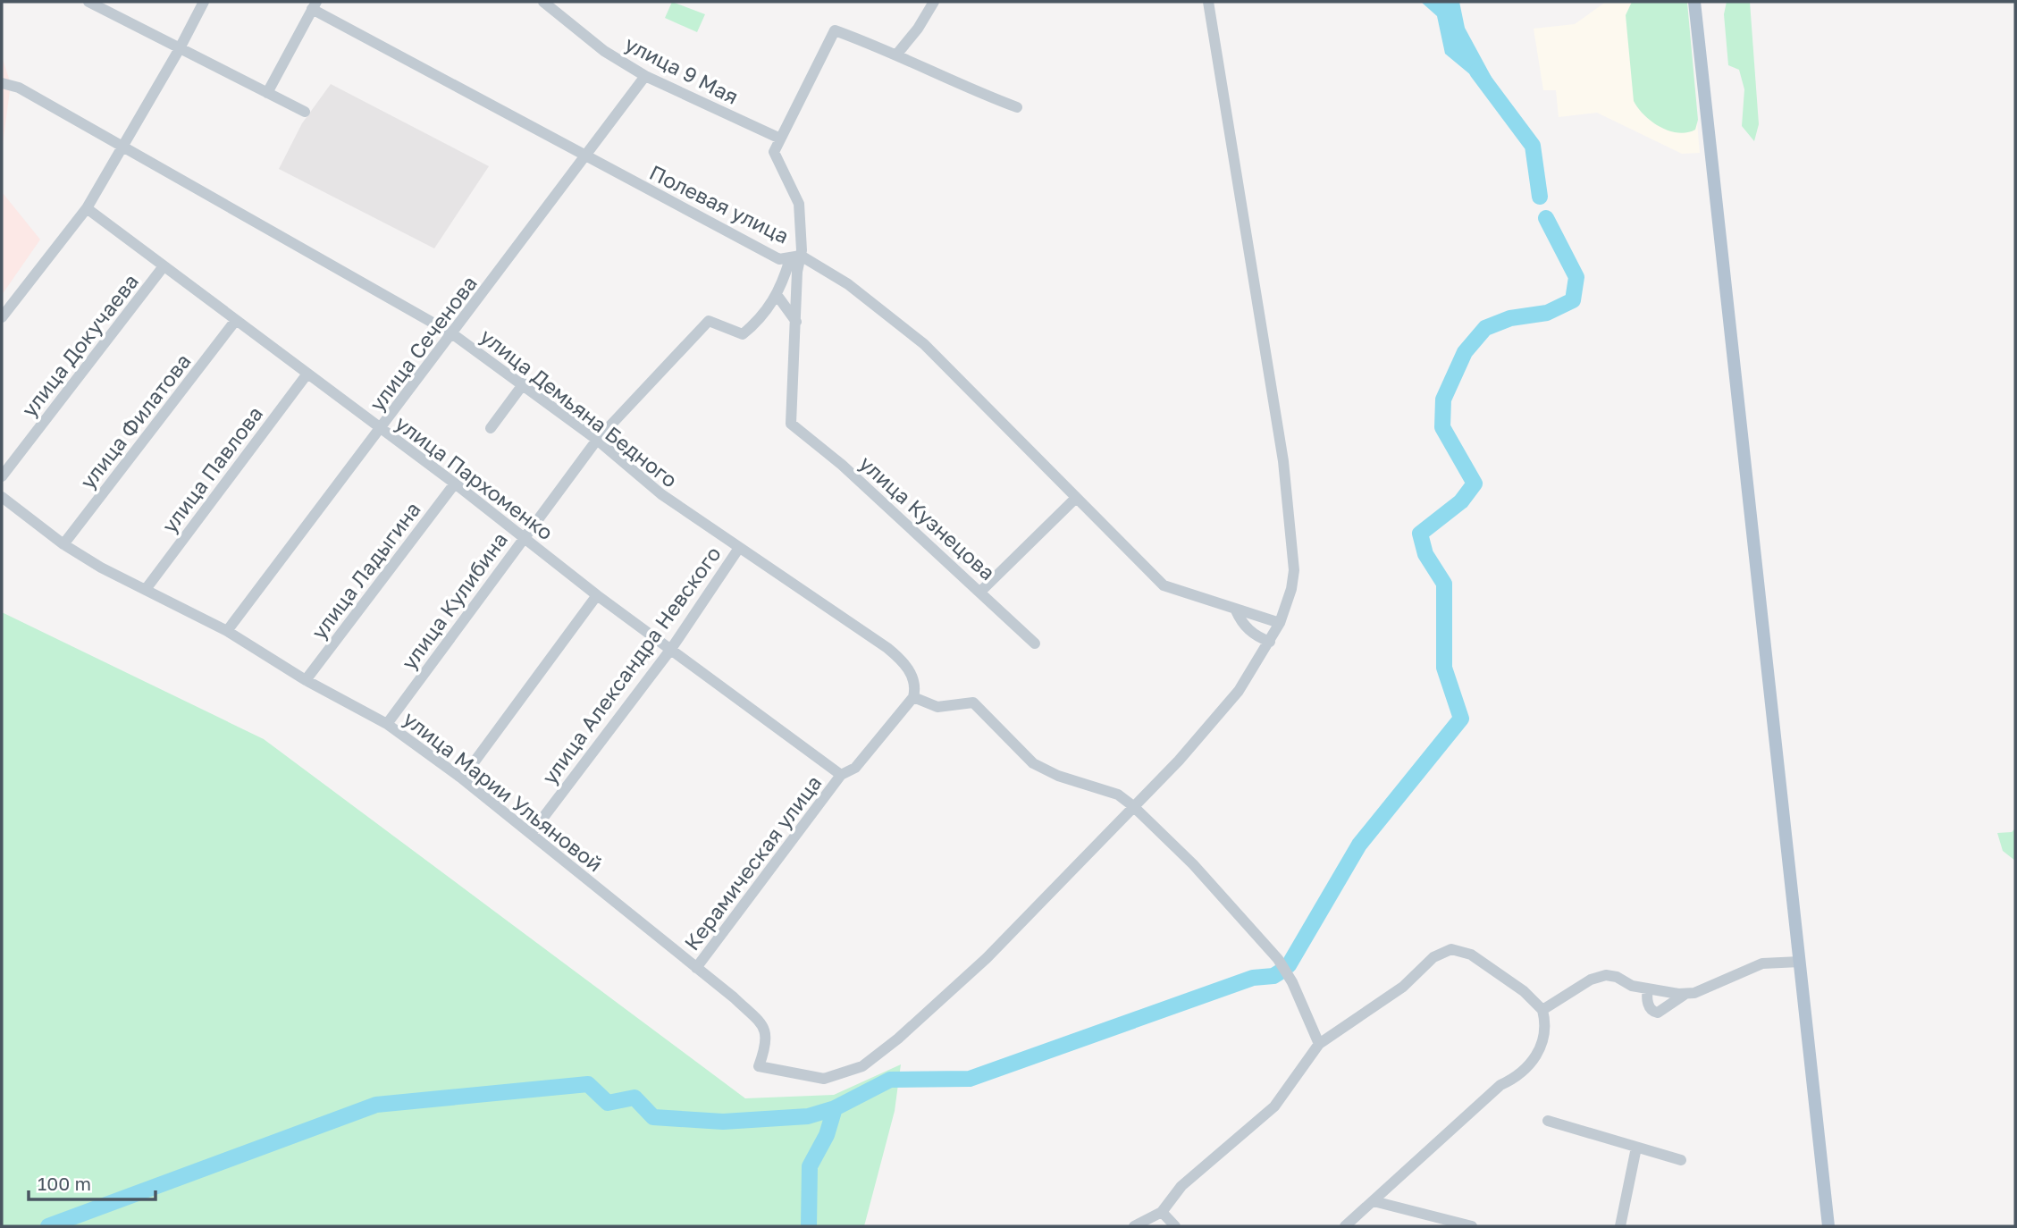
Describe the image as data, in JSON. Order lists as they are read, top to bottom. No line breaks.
{"streets":{"street":["улица 9 Мая","Полевая улица","улица Сеченова","улица Докучаева","улица Демьяна Бедного","улица Филатова","улица Павлова","улица Пархоменко","улица Кузнецова","улица Ладыгина","улица Кулибина","улица Александра Невского","улица Марии Ульяновой","Керамическая улица"]},"crossings":[["улица 9 Мая","улица Сеченова"],["Полевая улица","улица Сеченова"],["улица Сеченова","улица Демьяна Бедного"],["улица Сеченова","улица Пархоменко"],["улица Сеченова","улица Марии Ульяновой"],["улица Докучаева","улица Пархоменко"],["улица Демьяна Бедного","улица Кулибина"],["улица Демьяна Бедного","улица Александра Невского"],["улица Демьяна Бедного","Керамическая улица"],["улица Филатова","улица Пархоменко"],["улица Филатова","улица Марии Ульяновой"],["улица Павлова","улица Пархоменко"],["улица Павлова","улица Марии Ульяновой"],["улица Пархоменко","улица Ладыгина"],["улица Пархоменко","улица Кулибина"],["улица Пархоменко","улица Александра Невского"],["улица Пархоменко","Керамическая улица"],["улица Ладыгина","улица Марии Ульяновой"],["улица Кулибина","улица Марии Ульяновой"],["улица Александра Невского","улица Марии Ульяновой"],["улица Марии Ульяновой","Керамическая улица"]],"scale_bar":"100 m"}
